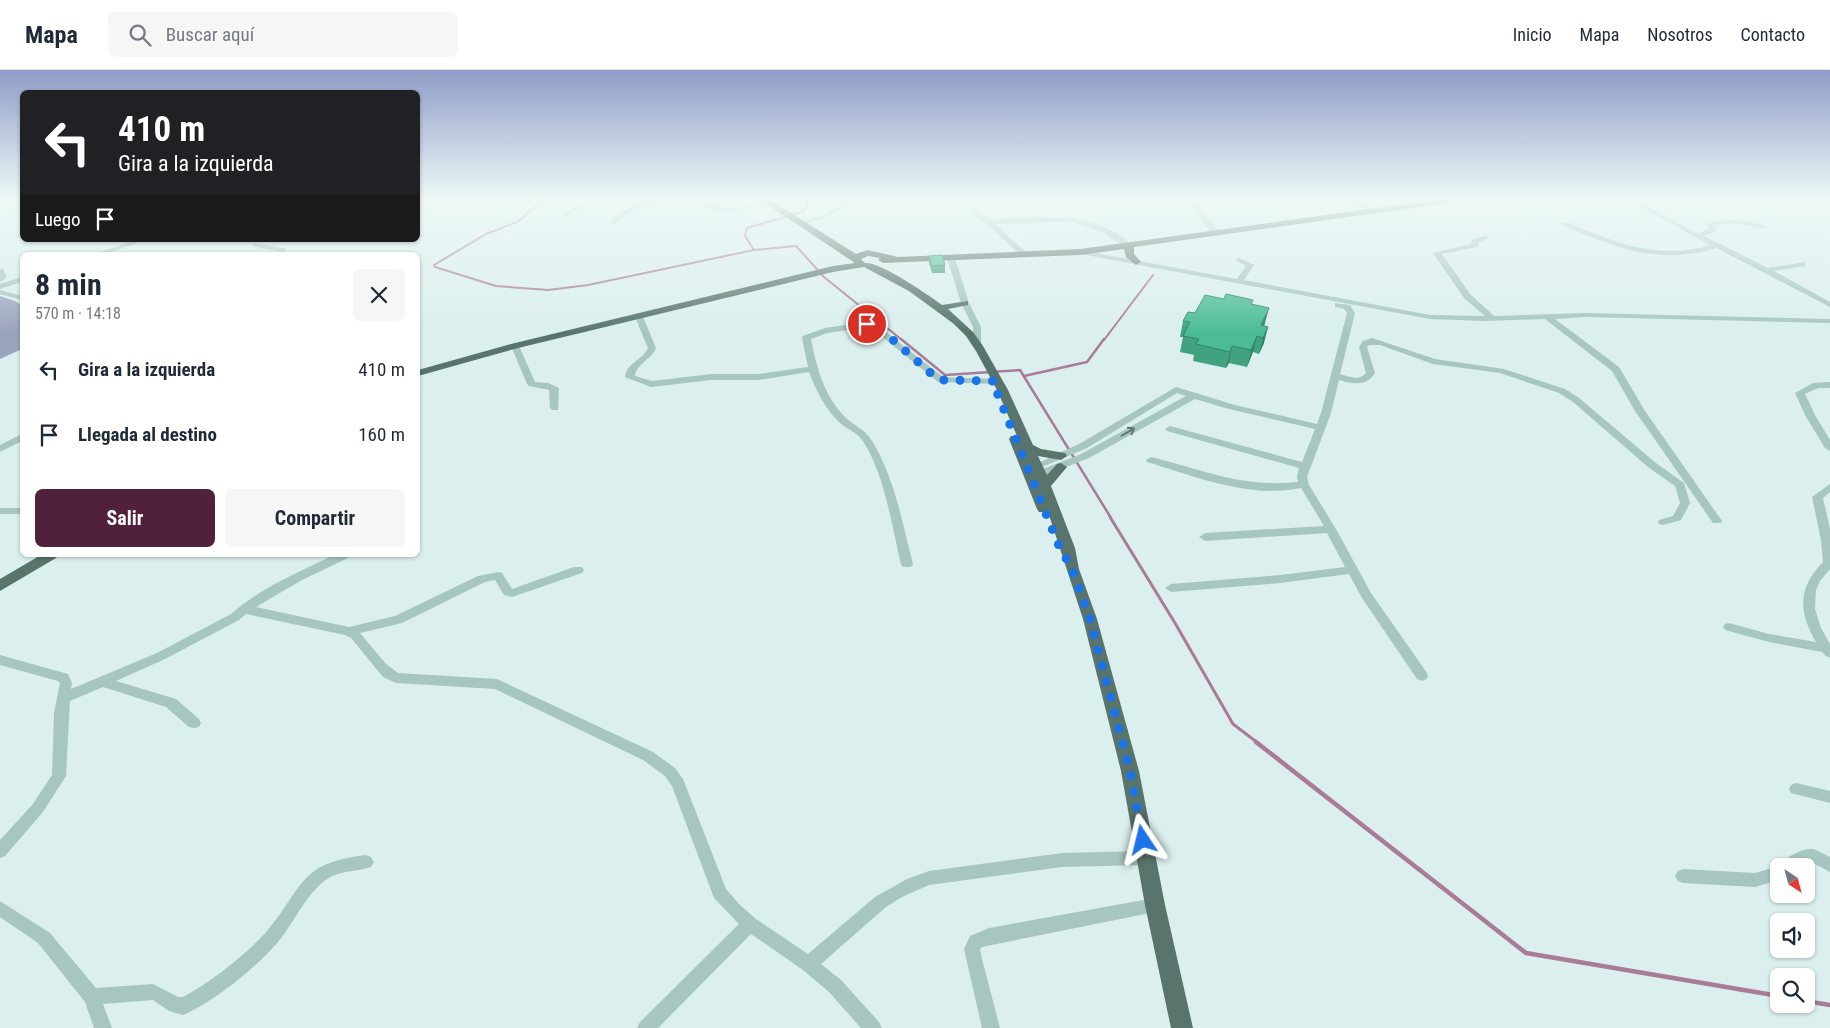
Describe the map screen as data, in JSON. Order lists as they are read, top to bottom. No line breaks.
{"north":"bottom right","page":{"header":"Mapa","search":"Buscar aquí","nav":["Inicio","Mapa","Nosotros","Contacto"],"turn":["410 m","Gira a la izquierda"],"then":"Luego","heading":["8 min","570 m · 14:18"],"list":[{"name":"Gira a la izquierda","value":"410 m"},{"name":"Llegada al destino","value":"160 m"}],"buttons":["Salir","Compartir"]}}
